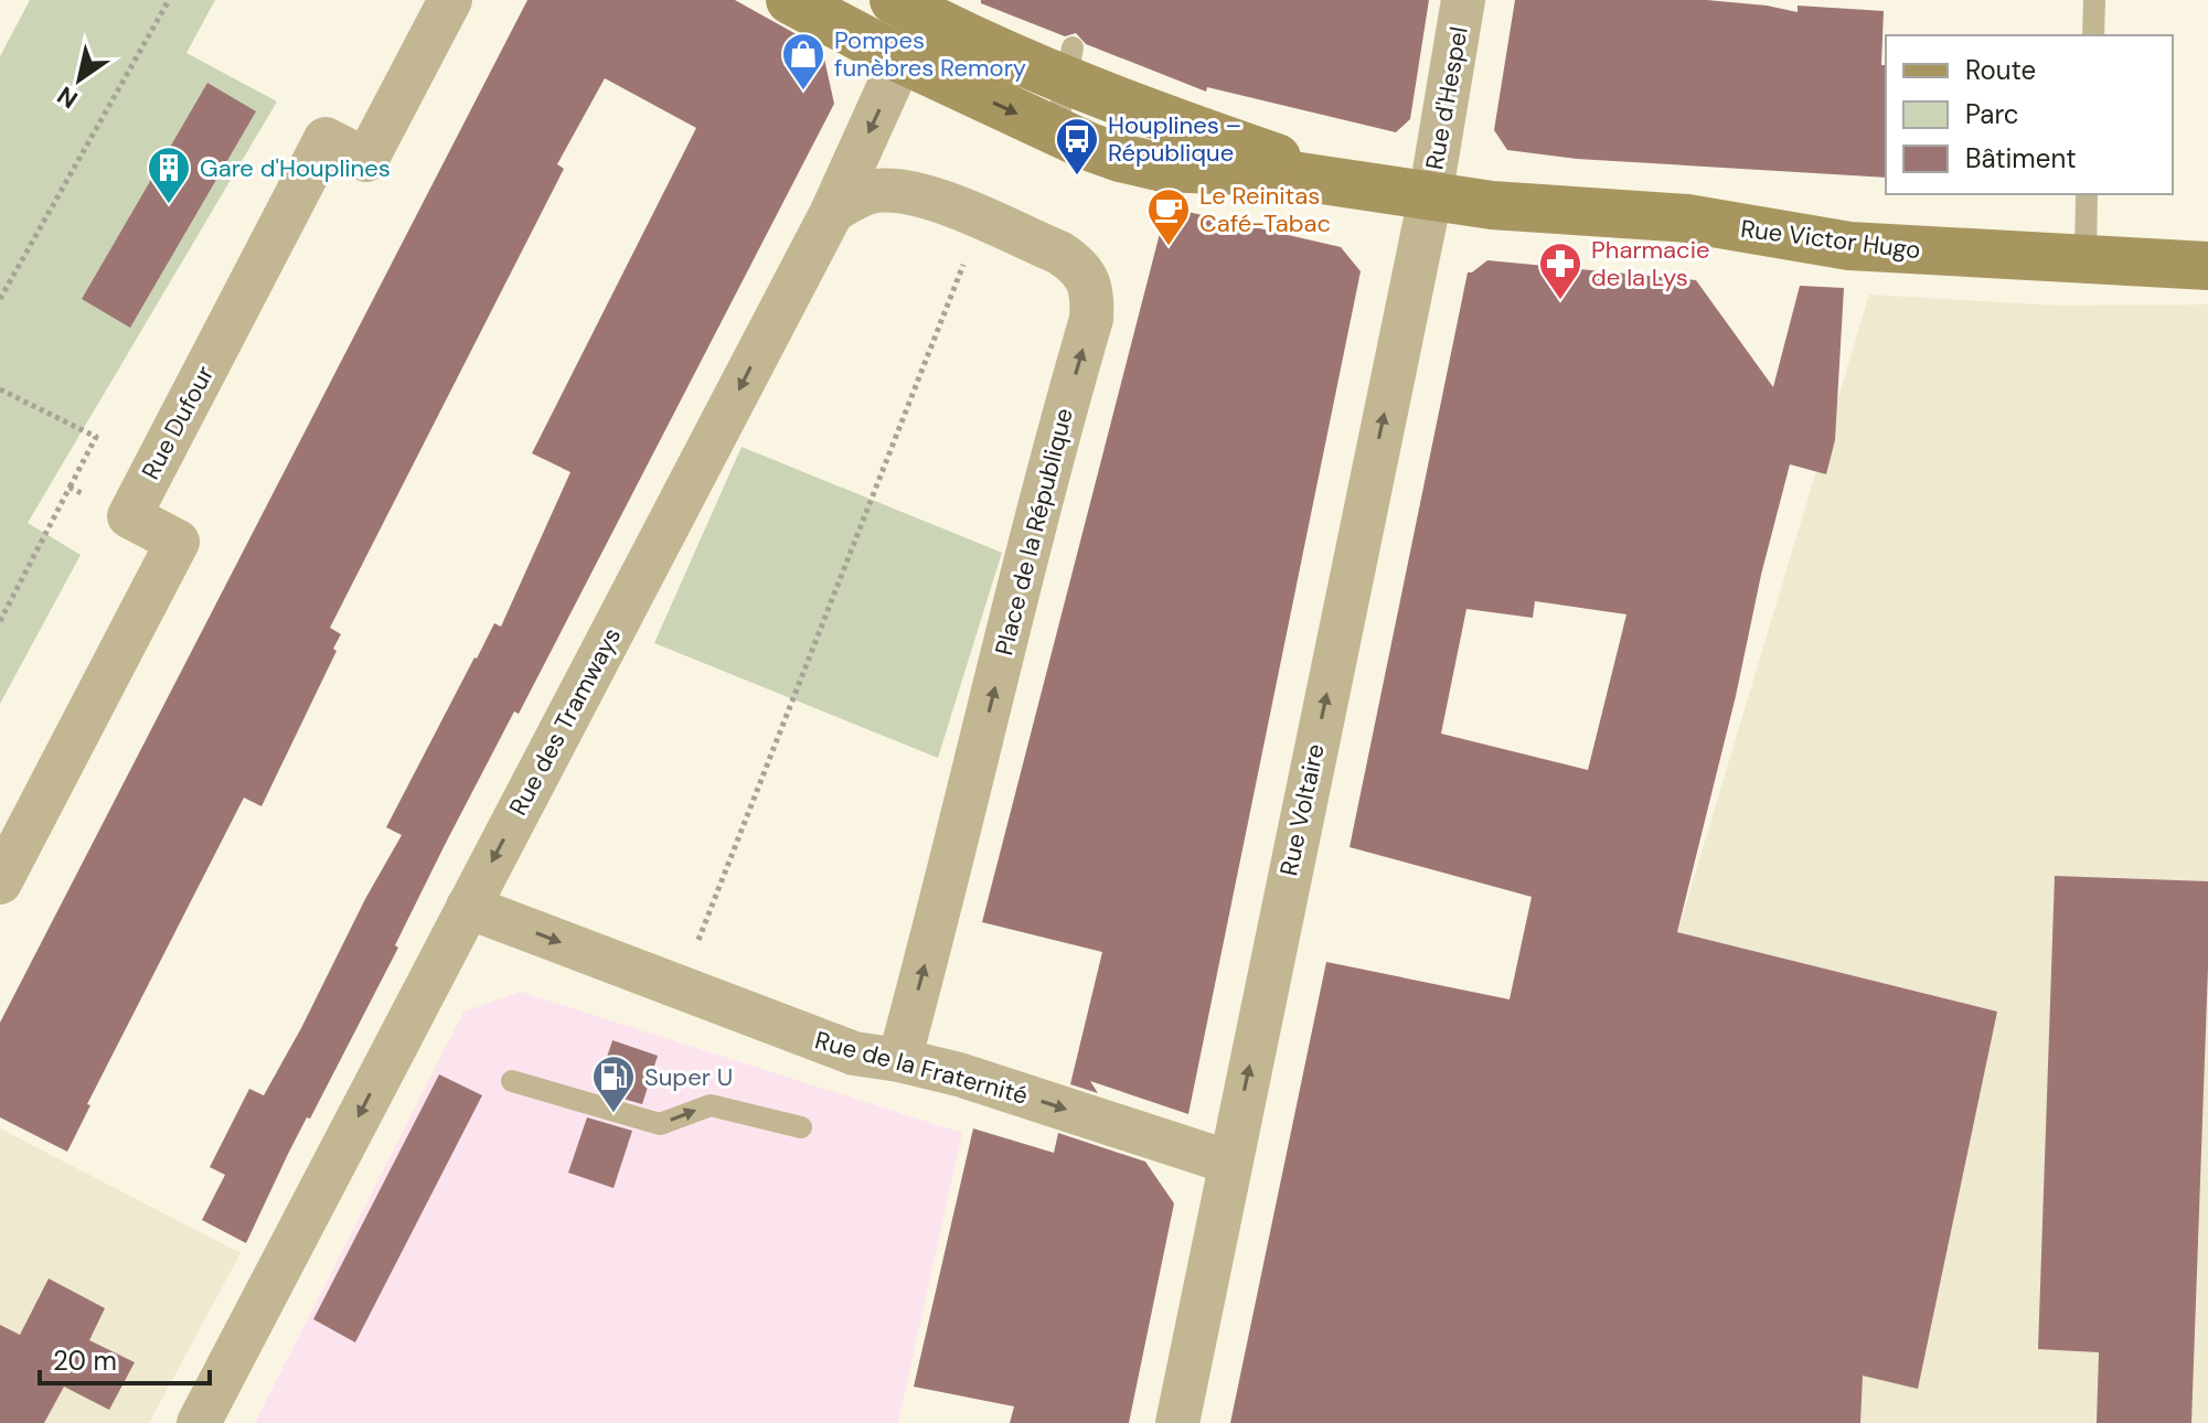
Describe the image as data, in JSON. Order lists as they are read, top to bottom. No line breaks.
{"streets":{"main road":["Rue Victor Hugo"],"street":["Rue d'Hespel","Rue Dufour","Place de la République","Rue des Tramways","Rue Voltaire","Rue de la Fraternité"]},"crossings":[["Rue d'Hespel","Rue Victor Hugo"],["Rue d'Hespel","Rue Voltaire"],["Rue Victor Hugo","Rue des Tramways"],["Rue Victor Hugo","Rue Voltaire"],["Place de la République","Rue des Tramways"],["Place de la République","Rue de la Fraternité"],["Rue des Tramways","Rue de la Fraternité"],["Rue Voltaire","Rue de la Fraternité"]],"one_way":["Place de la République","Rue des Tramways","Rue Voltaire","Rue de la Fraternité"],"places":{"shop":["Pompes funèbres Remory"],"bus stop":["Houplines – République"],"building":["Gare d'Houplines"],"cafe":["Le Reinitas Café-Tabac"],"pharmacy":["Pharmacie de la Lys"],"fuel station":["Super U"]},"legend":["Route","Parc","Bâtiment"],"scale_bar":"20 m","north":"bottom left"}
